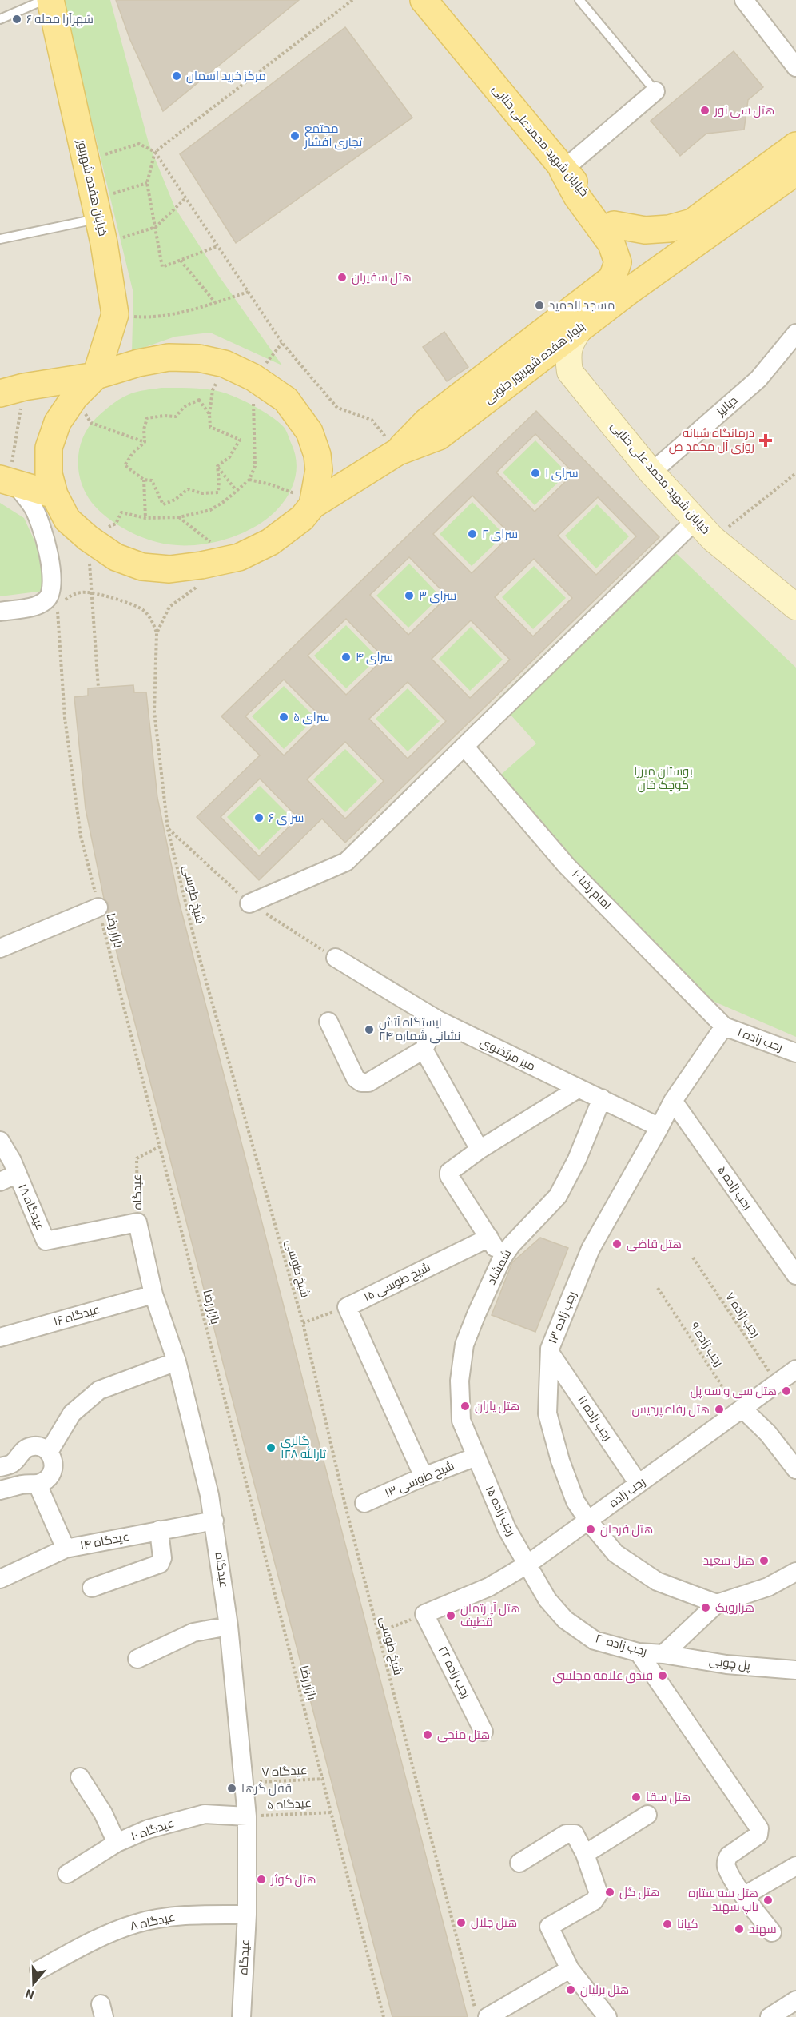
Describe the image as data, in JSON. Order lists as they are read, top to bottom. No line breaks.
{"streets":{"main road":["خیابان شهید محمدعلی حنایی","خیابان هفده شهریور","بلوار هفده شهریور جنوبی","خیابان شهید محمد علی حنایی"],"street":["دیالیز","امام رضا ۱۰","رجب زاده ۱","میر مرتضوی","رجب زاده ۵","عیدگاه","عیدگاه ۱۸","شمشاد","۱۵ شیخ طوسی","عیدگاه ۱۶","رجب زاده ۱۳","رجب زاده ۱۱","شیخ طوسی ۱۳","رجب زاده","رجب زاده ۱۵","عیدگاه ۱۴","رجب زاده ۲۰","پل چوبی","رجب زاده ۲۲","عیدگاه ۱۰","عیدگاه ۸"],"path":["شیخ طوسی","بازار رضا","رجب زاده ۷","رجب زاده ۹","عیدگاه ۷","عیدگاه ۵"]},"crossings":[["خیابان شهید محمدعلی حنایی","بلوار هفده شهریور جنوبی"],["بلوار هفده شهریور جنوبی","خیابان شهید محمد علی حنایی"],["دیالیز","خیابان شهید محمد علی حنایی"],["امام رضا ۱۰","رجب زاده ۱"],["امام رضا ۱۰","رجب زاده ۱۳"],["بازار رضا","عیدگاه"],["بازار رضا","عیدگاه ۷"],["بازار رضا","عیدگاه ۵"],["رجب زاده ۱","رجب زاده ۱۳"],["میر مرتضوی","شمشاد"],["میر مرتضوی","رجب زاده ۱۳"],["رجب زاده ۵","رجب زاده ۱۳"],["عیدگاه","عیدگاه ۱۸"],["عیدگاه","عیدگاه ۱۶"],["عیدگاه","عیدگاه ۱۴"],["عیدگاه","عیدگاه ۷"],["عیدگاه","عیدگاه ۵"],["عیدگاه","عیدگاه ۱۰"],["عیدگاه","عیدگاه ۸"],["شمشاد","شیخ طوسی ۱۳"],["شمشاد","رجب زاده ۱۵"],["رجب زاده ۷","رجب زاده"],["رجب زاده ۱۳","رجب زاده ۱۱"],["رجب زاده ۱۳","رجب زاده"],["رجب زاده ۹","رجب زاده"],["رجب زاده ۱۱","رجب زاده"],["شیخ طوسی ۱۳","رجب زاده ۱۵"],["رجب زاده","رجب زاده ۱۵"],["رجب زاده","رجب زاده ۲۰"],["رجب زاده","رجب زاده ۲۲"],["رجب زاده ۱۵","رجب زاده ۲۰"],["رجب زاده ۲۰","پل چوبی"],["عیدگاه ۵","عیدگاه ۱۰"]],"parks":["بوستان میرزا کوچک خان"],"places":{"other":["شهرآرا محله ۶","مرکز خرید آسمان","هتل سی نور","مجتمع تجاری افشار","هتل سفیران","مسجد الحمید","سرای ۱","سرای ۲","سرای ۳","سرای ۴","سرای ۵","سرای ۶","ایستگاه آتش نشانی شماره ۲۴","هتل قاضی","هتل سی و سه پل","هتل یاران","هتل رفاه پردیس","گالری ثارالله ۱۲۸","هتل فرحان","هتل سعید","هزارویک","هتل آپارتمان قطیف","فندق علامه مجلسي","هتل منجی","قفل گرها","هتل سقا","هتل کوثر","هتل گل","هتل سه ستاره تاپ سهند","هتل جلال","كيانا","سهند","هتل برلیان"],"health":["درمانگاه شبانه روزی آل محمد ص"]},"north":"bottom"}
